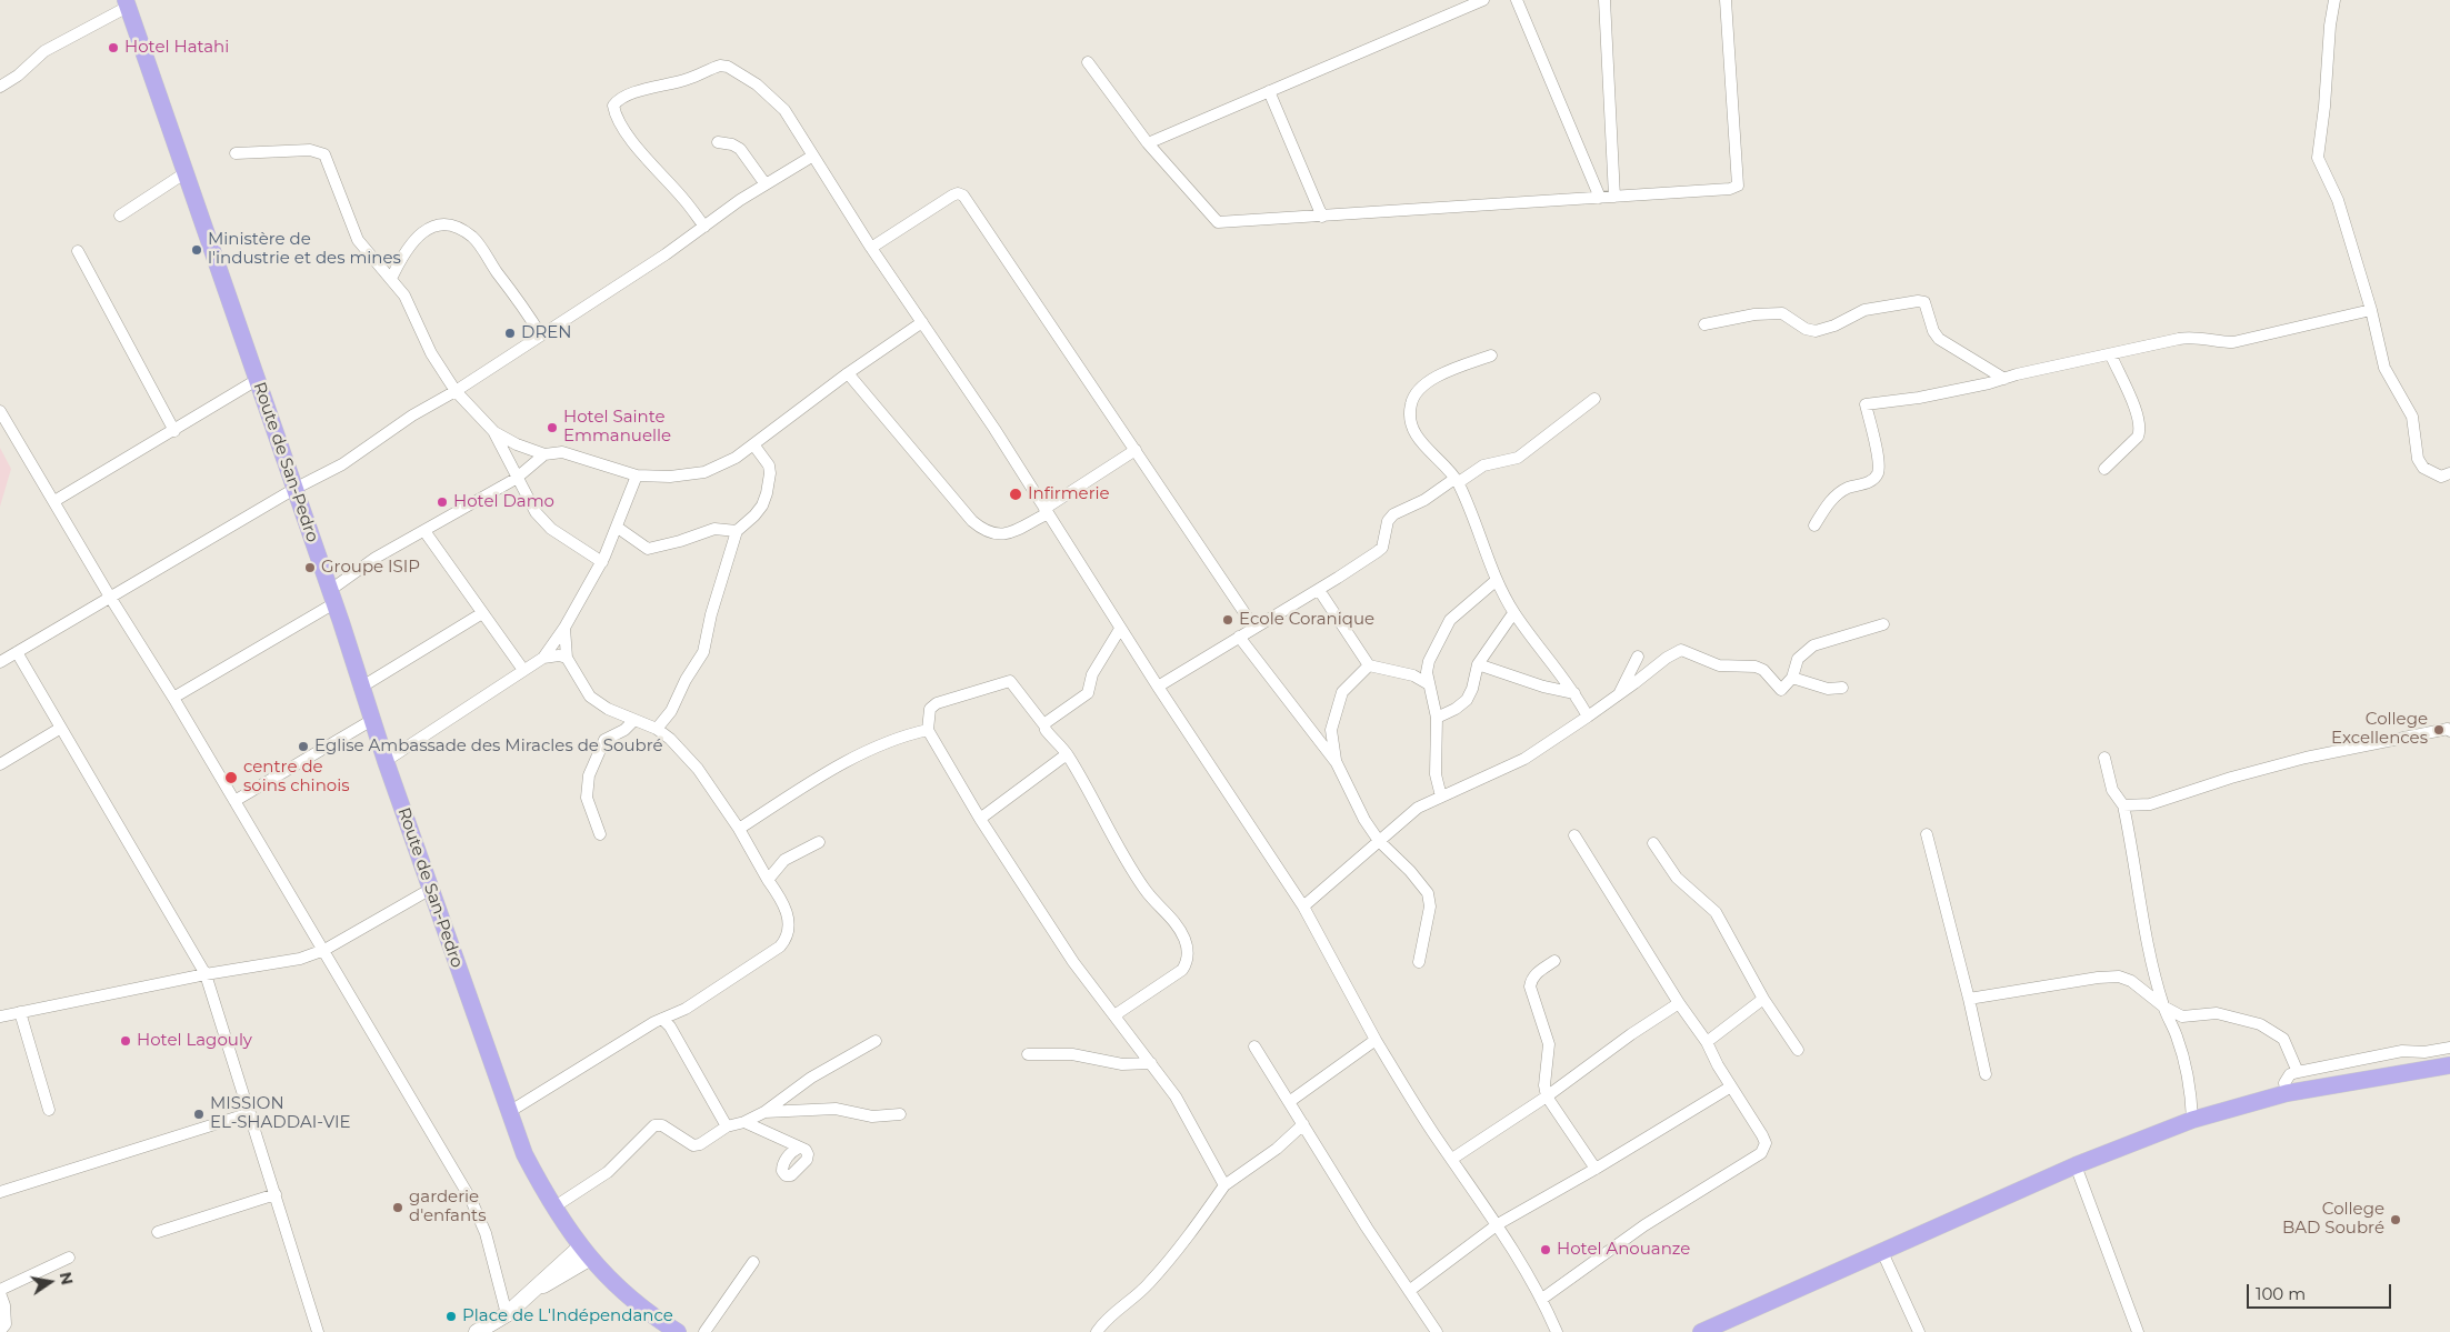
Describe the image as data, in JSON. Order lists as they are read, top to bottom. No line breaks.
{"streets":{"main road":["Route de San-Pedro"]},"places":["Hotel Hatahi","Ministère de l'industrie et des mines","DREN","Hotel Sainte Emmanuelle","Infirmerie","Hotel Damo","Groupe ISIP","Ecole Coranique","College Excellences","Eglise Ambassade des Miracles de Soubré","centre de soins chinois","Hotel Lagouly","MISSION EL-SHADDAI-VIE","garderie d'enfants","College BAD Soubré","Hotel Anouanze","Place de L'Indépendance"],"scale_bar":"100 m","north":"right"}
